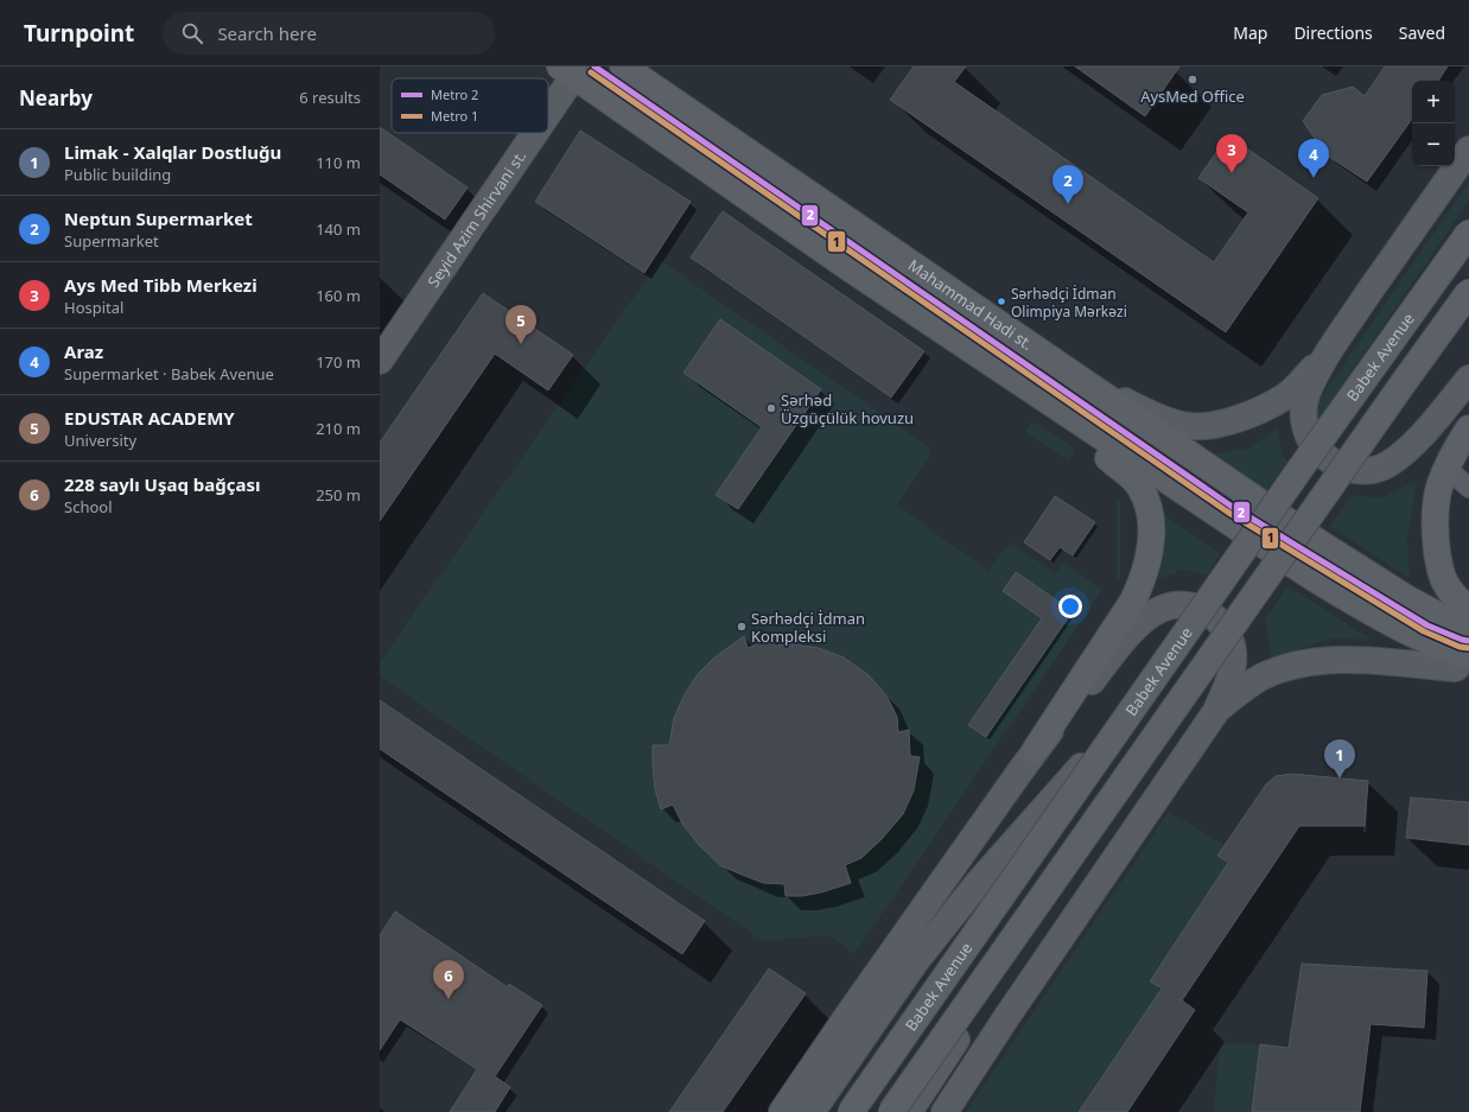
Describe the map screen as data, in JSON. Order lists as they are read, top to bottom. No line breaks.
{"streets":{"main road":["Seyid Azim Shirvani st.","Mahammad Hadi st.","Babek Avenue"]},"places":["AysMed Office","Sərhədçi İdman Olimpiya Mərkəzi","Sərhəd Üzgüçülük hovuzu","Sərhədçi İdman Kompleksi"],"lines":["metro line 2","metro line 1"],"legend":["Metro 2","Metro 1"],"page":{"header":"Turnpoint","search":"Search here","nav":["Map","Directions","Saved"],"heading":["Nearby","6 results"],"map_buttons":["+","−"],"list":[{"mark":"1","name":"Limak - Xalqlar Dostluğu","note":"Public building","value":"110 m"},{"mark":"2","name":"Neptun Supermarket","note":"Supermarket","value":"140 m"},{"mark":"3","name":"Ays Med Tibb Merkezi","note":"Hospital","value":"160 m"},{"mark":"4","name":"Araz","note":"Supermarket · Babek Avenue","value":"170 m"},{"mark":"5","name":"EDUSTAR ACADEMY","note":"University","value":"210 m"},{"mark":"6","name":"228 saylı Uşaq bağçası","note":"School","value":"250 m"}],"pins":["3","4","2","5","1","6"]}}
